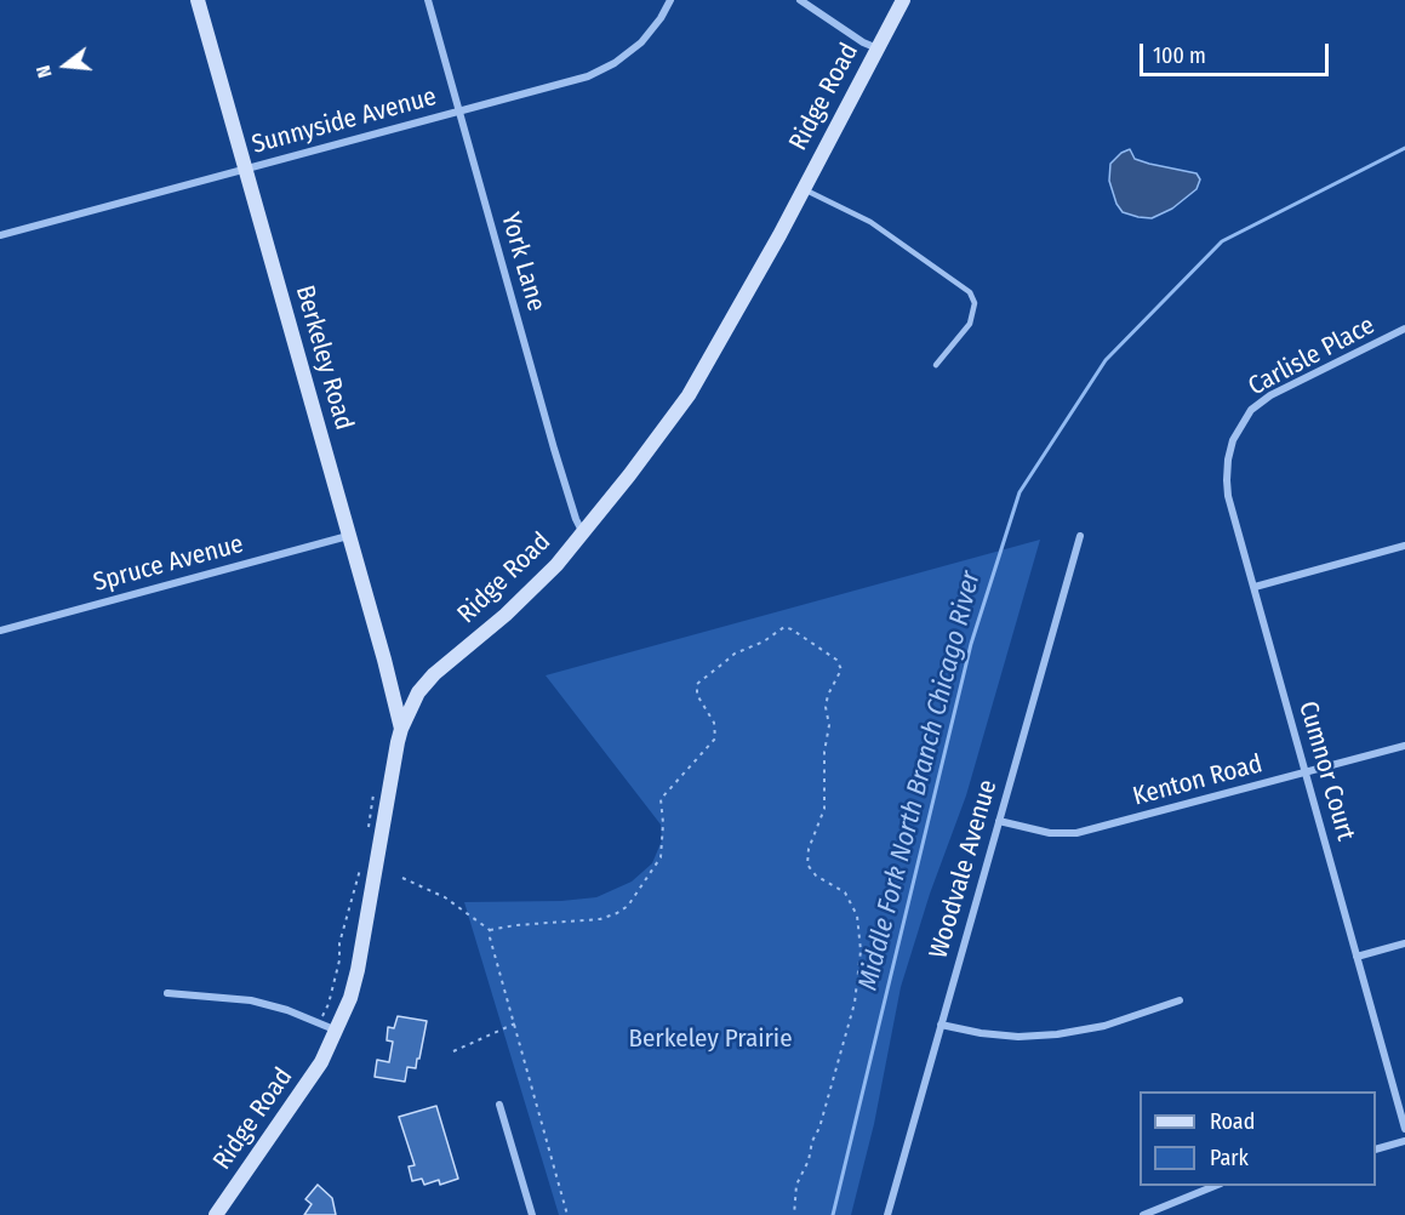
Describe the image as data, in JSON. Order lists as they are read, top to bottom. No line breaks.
{"streets":{"street":["Ridge Road","Sunnyside Avenue","York Lane","Carlisle Place","Berkeley Road","Spruce Avenue","Cumnor Court","Kenton Road","Woodvale Avenue"]},"crossings":[["Ridge Road","York Lane"],["Ridge Road","Berkeley Road"],["Sunnyside Avenue","York Lane"],["Sunnyside Avenue","Berkeley Road"],["Carlisle Place","Cumnor Court"],["Berkeley Road","Spruce Avenue"],["Cumnor Court","Kenton Road"],["Kenton Road","Woodvale Avenue"]],"water":["Middle Fork North Branch Chicago River"],"parks":["Berkeley Prairie"],"legend":["Road","Park"],"scale_bar":"100 m","north":"left"}
